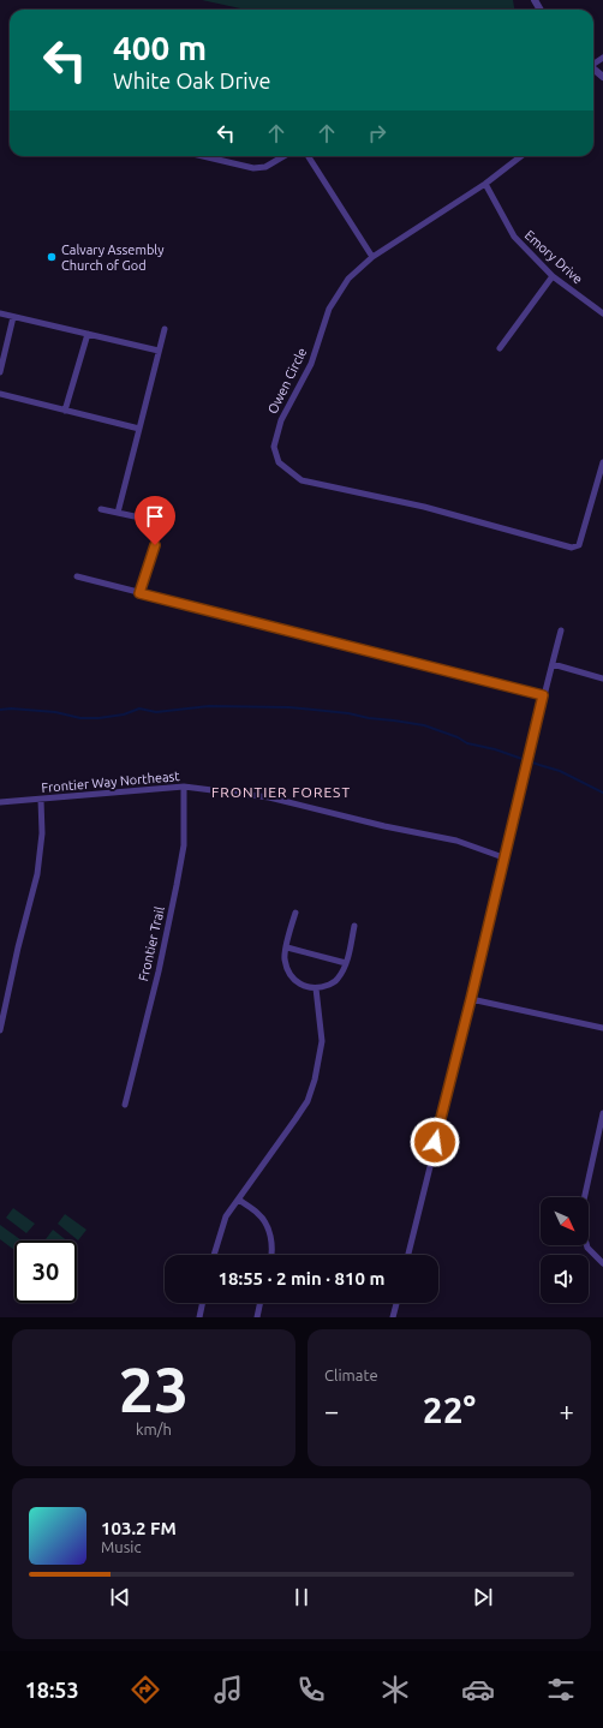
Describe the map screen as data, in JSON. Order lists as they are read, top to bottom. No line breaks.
{"streets":{"street":["Emory Drive","Owen Circle","Frontier Way Northeast","Frontier Trail"]},"crossings":[["Emory Drive","Owen Circle"],["Frontier Way Northeast","Frontier Trail"]],"districts":["FRONTIER FOREST"],"places":["Calvary Assembly Church of God"],"north":"bottom right","page":{"turn":["400 m","White Oak Drive"],"limit":"30","trip":"18:55 · 2 min · 810 m","tile":[["23","km/h"],"Climate"],"heat":["−","22°","+"],"song":["103.2 FM","Music"],"tabs":"18:53"}}
